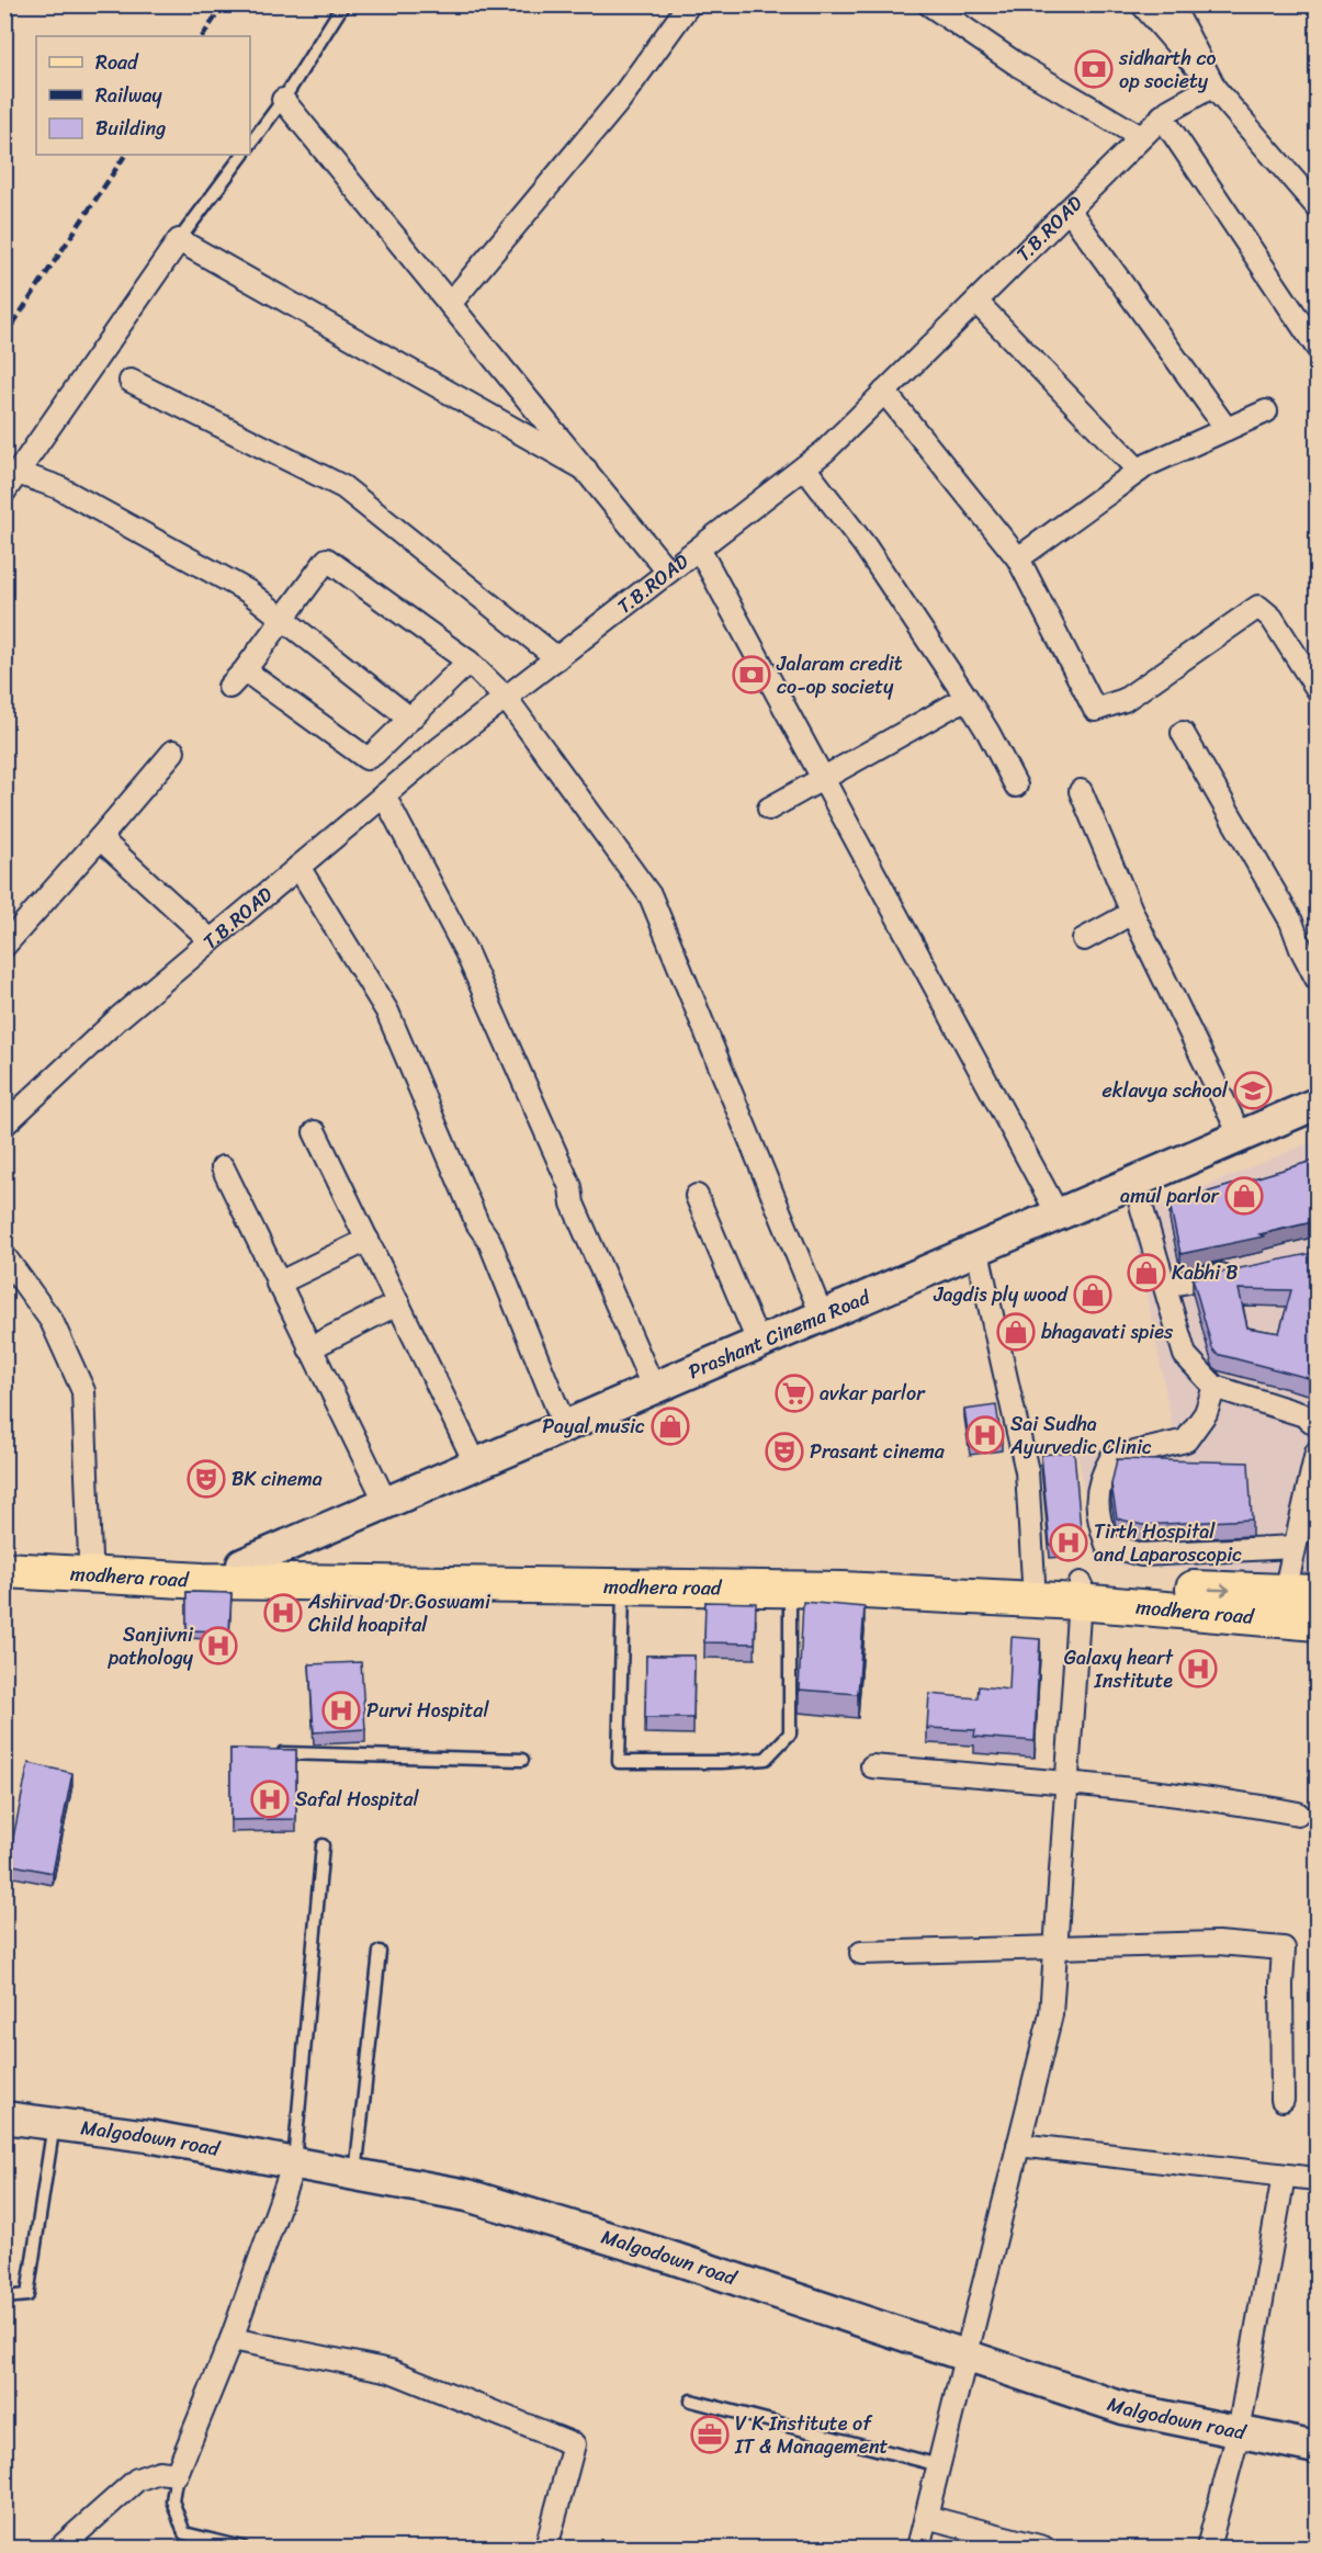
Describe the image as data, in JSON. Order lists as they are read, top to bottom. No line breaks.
{"streets":{"main road":["modhera road"],"street":["T.B.ROAD","Prashant Cinema Road","Malgodown road"]},"places":{"bank":["sidharth co op society","Jalaram credit co-op society"],"school or university":["eklavya school"],"shop":["amul parlor","Kabhi B","Jagdis ply wood","bhagavati spies","Payal music"],"supermarket":["avkar parlor"],"hospital":["Sai Sudha Ayurvedic Clinic","Tirth Hospital and Laparoscopic","Ashirvad Dr.Goswami Child hoapital","Sanjivni pathology","Galaxy heart Institute","Purvi Hospital","Safal Hospital"],"theatre":["Prasant cinema","BK cinema"],"office":["V K Institute of IT & Management"]},"legend":["Road","Railway","Building"]}
